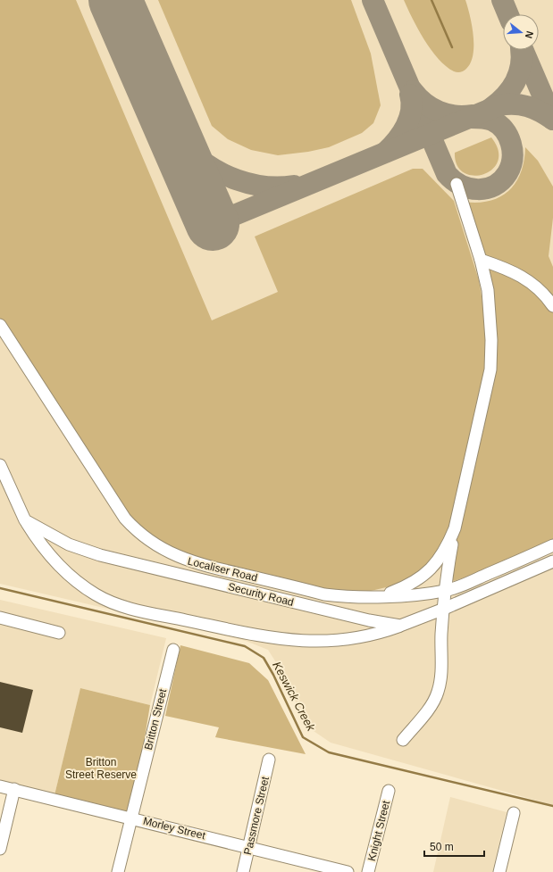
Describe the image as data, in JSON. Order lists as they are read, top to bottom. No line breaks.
{"streets":{"street":["Localiser Road","Security Road","Britton Street","Passmore Street","Morley Street","Knight Street"]},"crossings":[["Britton Street","Morley Street"],["Passmore Street","Morley Street"]],"water":["Keswick Creek"],"parks":["Britton Street Reserve"],"scale_bar":"50 m","north":"right"}
